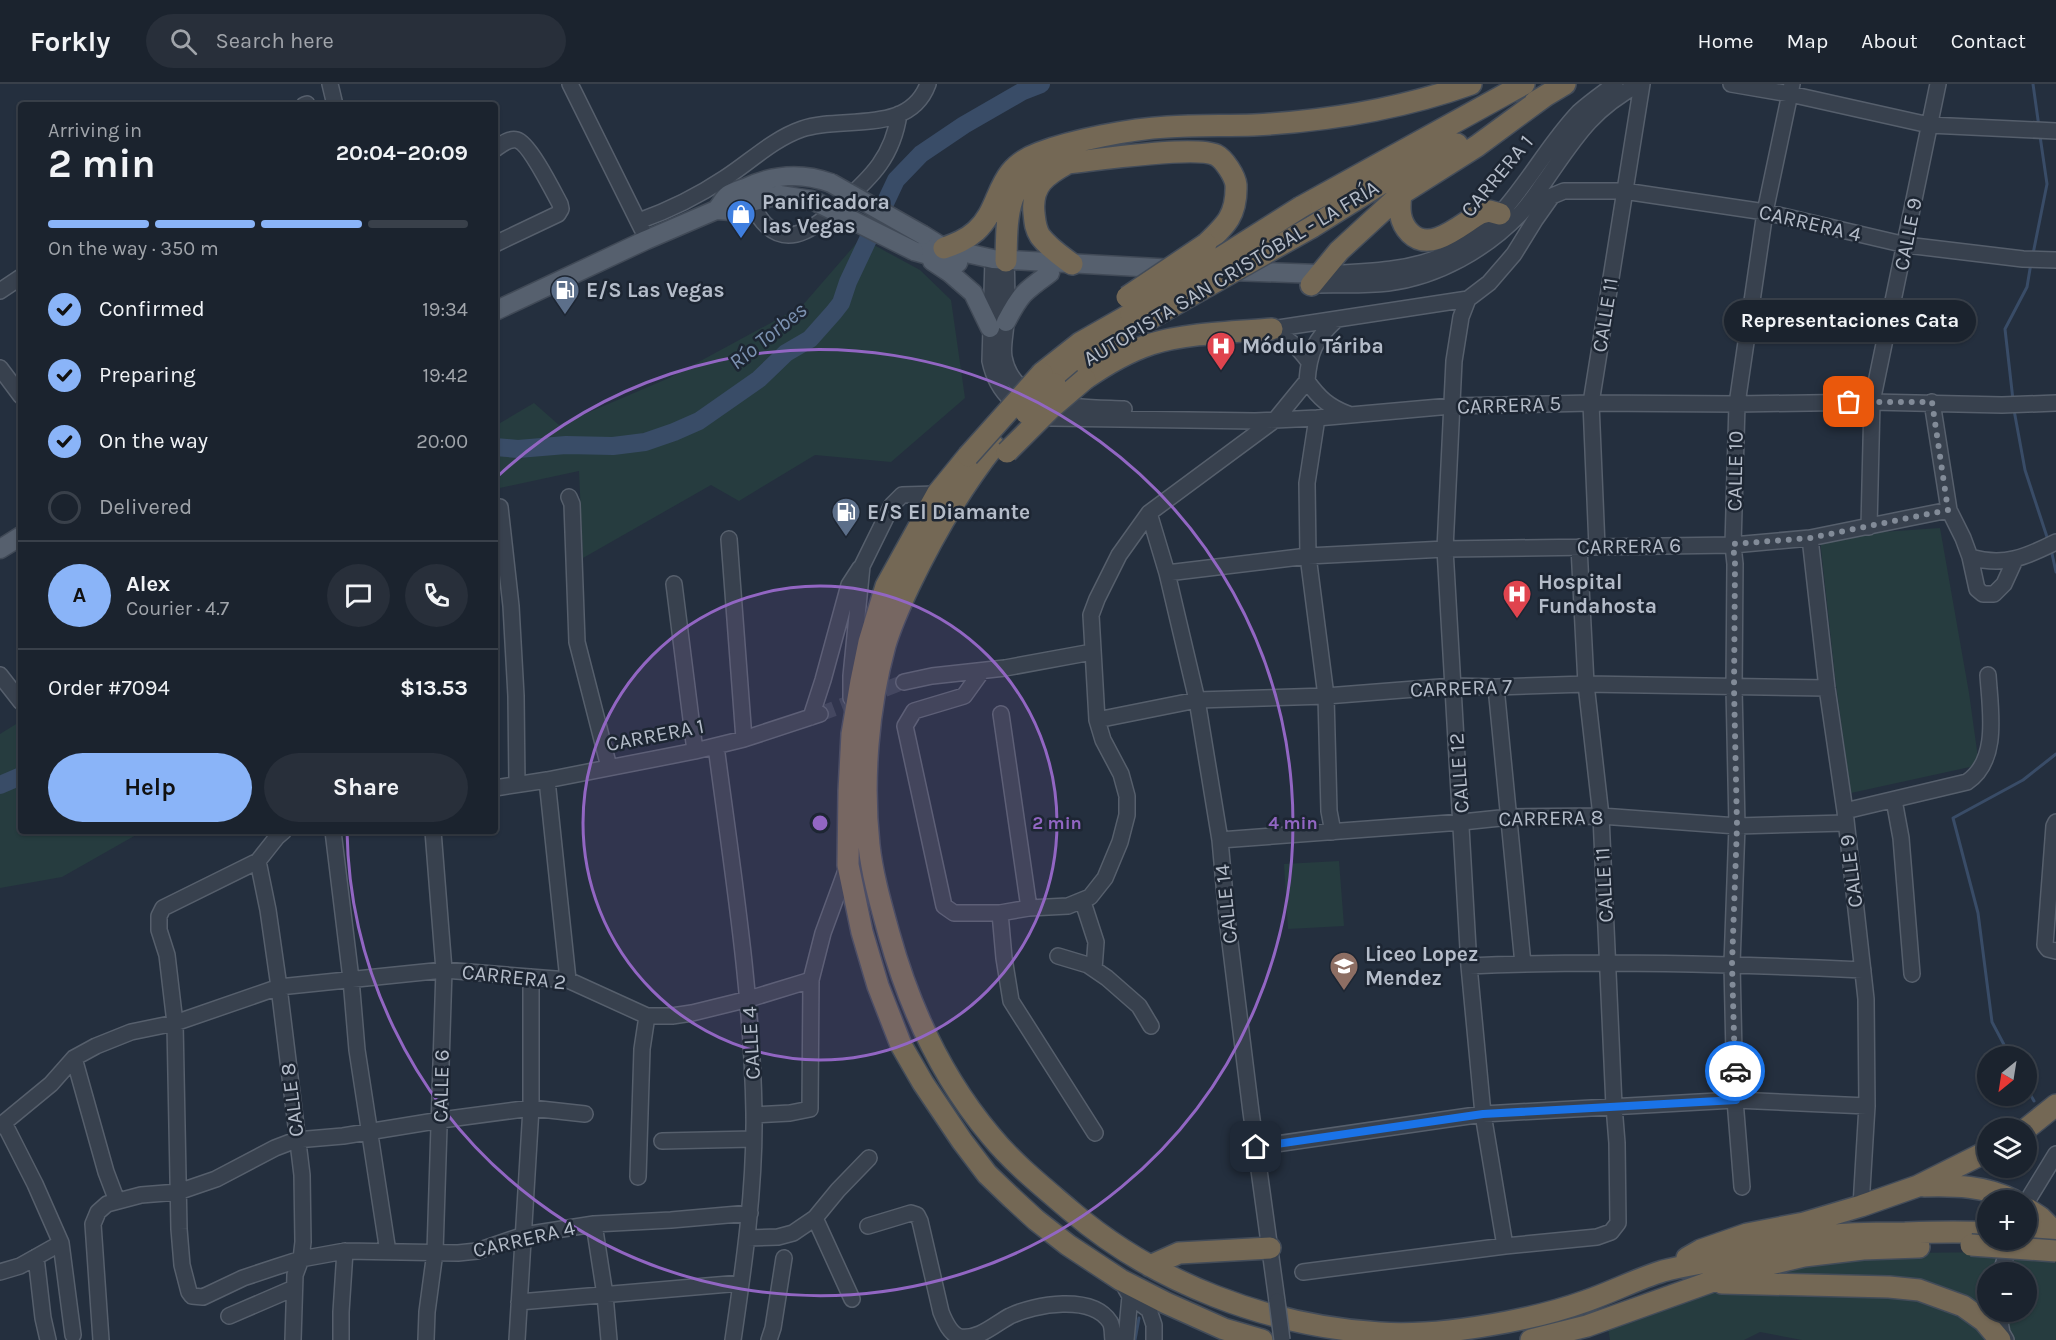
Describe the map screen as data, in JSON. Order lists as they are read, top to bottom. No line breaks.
{"streets":{"highway":["AUTOPISTA SAN CRISTÓBAL - LA FRÍA"],"main road":["CARRERA 1"],"street":["CARRERA 4","CALLE 9","CALLE 11","CARRERA 5","CALLE 10","CARRERA 6","CARRERA 7","CALLE 12","CARRERA 8","CALLE 14","CARRERA 2","CALLE 4","CALLE 6","CALLE 8"]},"crossings":[["CARRERA 1","CALLE 11"],["CARRERA 1","CARRERA 5"],["CARRERA 1","CALLE 4"],["CARRERA 4","CALLE 9"],["CARRERA 4","CALLE 11"],["CARRERA 4","CALLE 10"],["CARRERA 4","CALLE 12"],["CARRERA 4","CALLE 4"],["CARRERA 4","CALLE 6"],["CARRERA 4","CALLE 8"],["CALLE 9","CARRERA 5"],["CALLE 9","CARRERA 6"],["CALLE 9","CARRERA 7"],["CALLE 9","CARRERA 8"],["CALLE 11","CARRERA 5"],["CALLE 11","CARRERA 6"],["CALLE 11","CARRERA 7"],["CALLE 11","CALLE 12"],["CALLE 11","CARRERA 8"],["CARRERA 5","CALLE 10"],["CARRERA 5","CALLE 12"],["CALLE 10","CARRERA 6"],["CALLE 10","CARRERA 7"],["CALLE 10","CARRERA 8"],["CARRERA 6","CALLE 12"],["CARRERA 6","CALLE 14"],["CARRERA 7","CALLE 12"],["CARRERA 7","CALLE 14"],["CALLE 12","CARRERA 8"],["CARRERA 8","CALLE 14"],["CARRERA 2","CALLE 4"],["CARRERA 2","CALLE 6"],["CARRERA 2","CALLE 8"]],"water":["Río Torbes"],"places":{"shop":["Panificadora las Vegas"],"fuel station":["E/S Las Vegas","E/S El Diamante"],"hospital":["Módulo Táriba","Hospital Fundahosta"],"other":["Representaciones Cata"],"school or university":["Liceo Lopez Mendez"]},"north":"bottom left","page":{"header":"Forkly","search":"Search here","nav":["Home","Map","About","Contact"],"heading":["2 min","Arriving in","20:04–20:09"],"panel":["Alex","Courier · 4.7","Order #7094","$13.53"],"bar":"On the way · 350 m","list":[["Confirmed","19:34"],["Preparing","19:42"],["On the way","20:00"],"Delivered"],"bubble":"Representaciones Cata","round":"A","buttons":["Help","Share"],"map_buttons":["+","−"]},"rings":["2 min","4 min"]}
